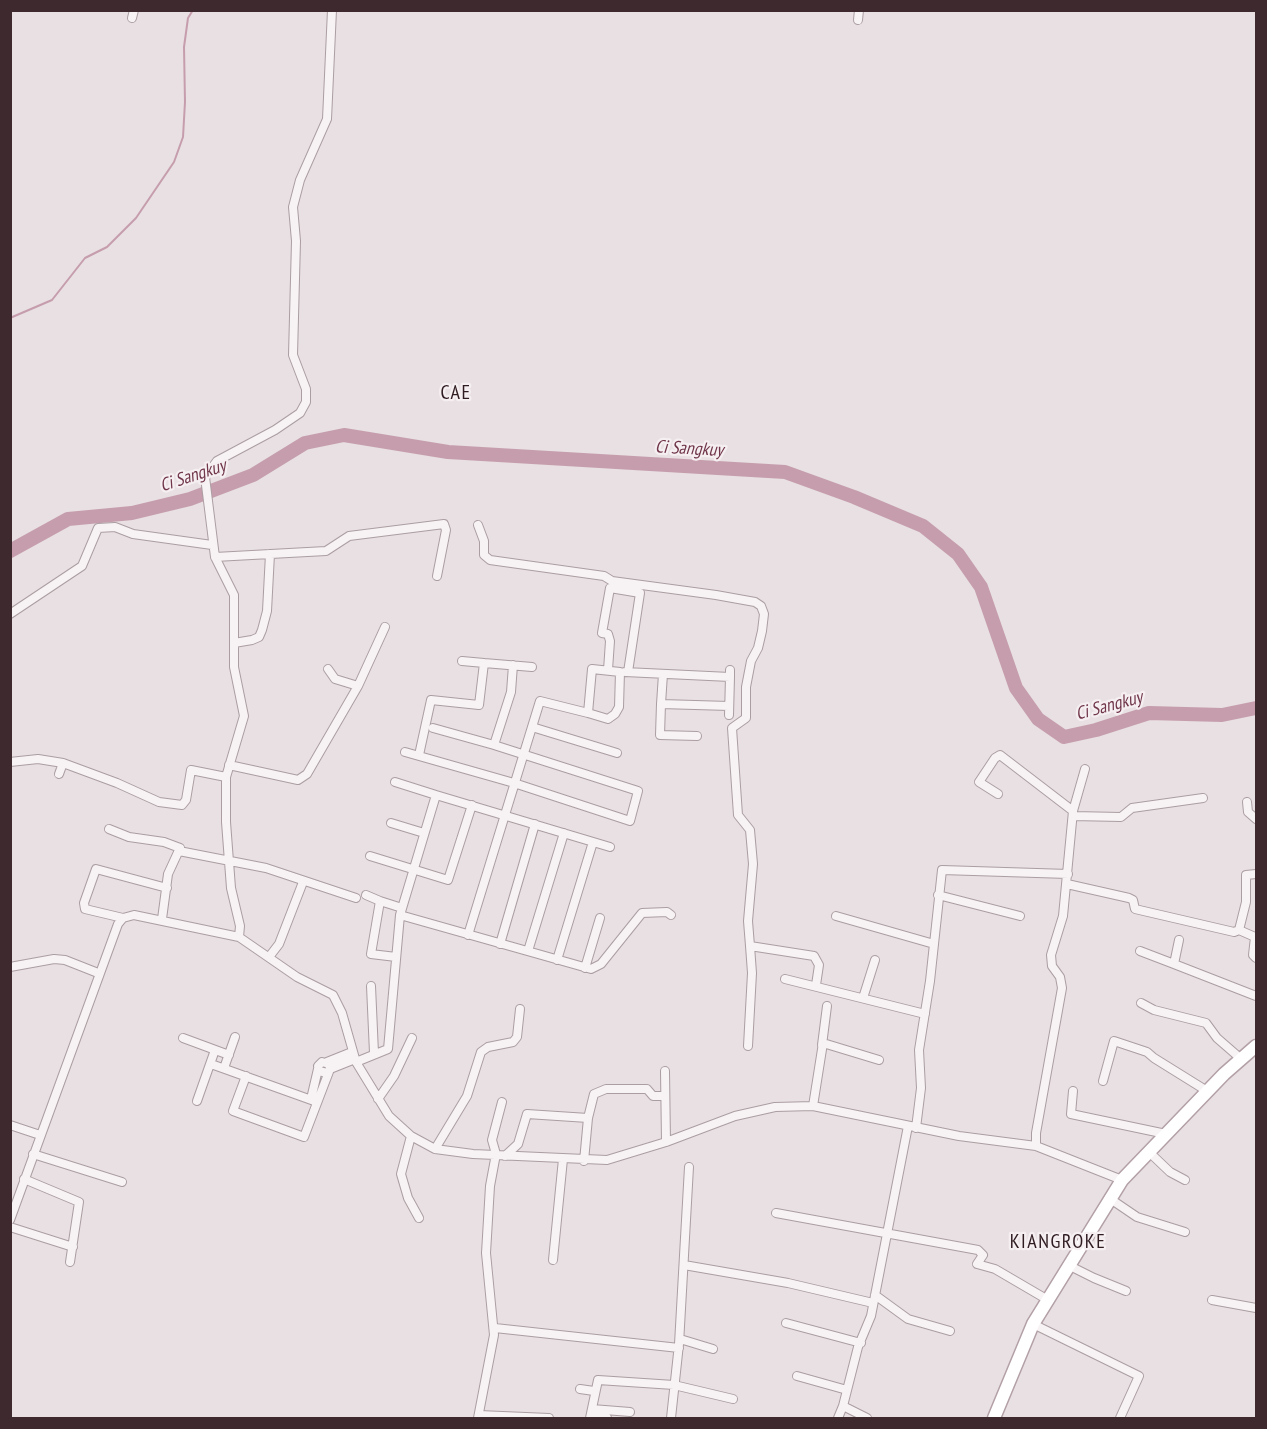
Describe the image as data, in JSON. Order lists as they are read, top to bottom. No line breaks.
{"districts":["CAE","KIANGROKE"],"water":["Ci Sangkuy"]}
